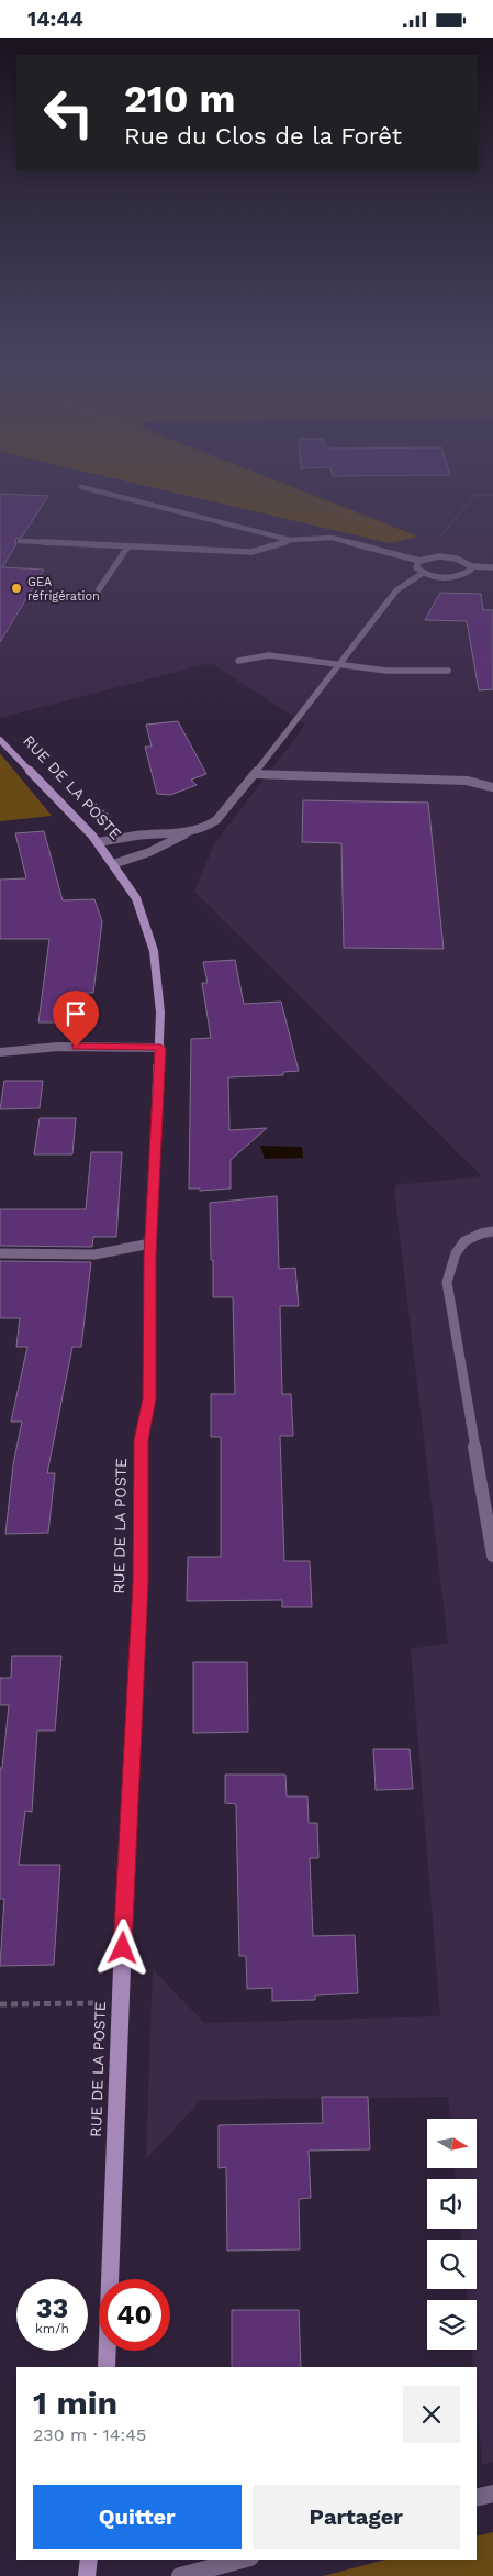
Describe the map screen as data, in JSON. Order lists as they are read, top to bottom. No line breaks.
{"streets":{"street":["RUE DE LA POSTE"]},"places":["GEA réfrigération"],"north":"right","page":{"status":"14:44","turn":["210 m","Rue du Clos de la Forêt"],"speed":"33 km/h","limit":"40","heading":["1 min","230 m · 14:45"],"buttons":["Quitter","Partager"]}}
